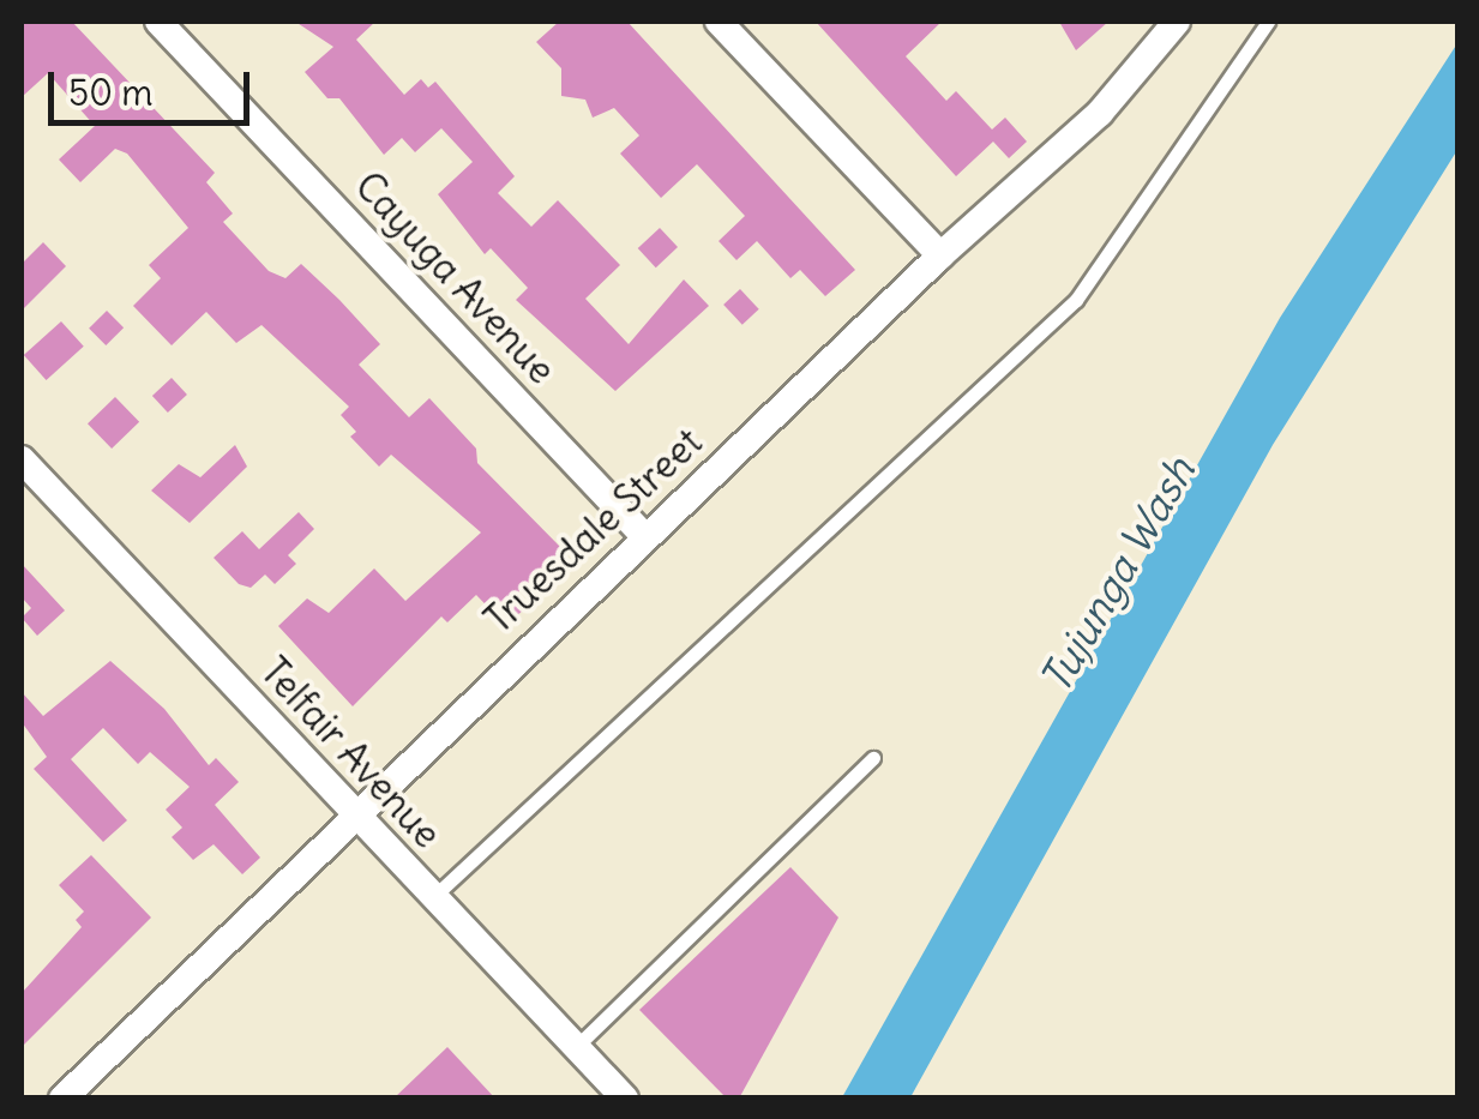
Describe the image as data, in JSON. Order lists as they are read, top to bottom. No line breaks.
{"streets":{"street":["Cayuga Avenue","Truesdale Street","Telfair Avenue"]},"crossings":[["Cayuga Avenue","Truesdale Street"],["Truesdale Street","Telfair Avenue"]],"water":["Tujunga Wash"],"scale_bar":"50 m"}
